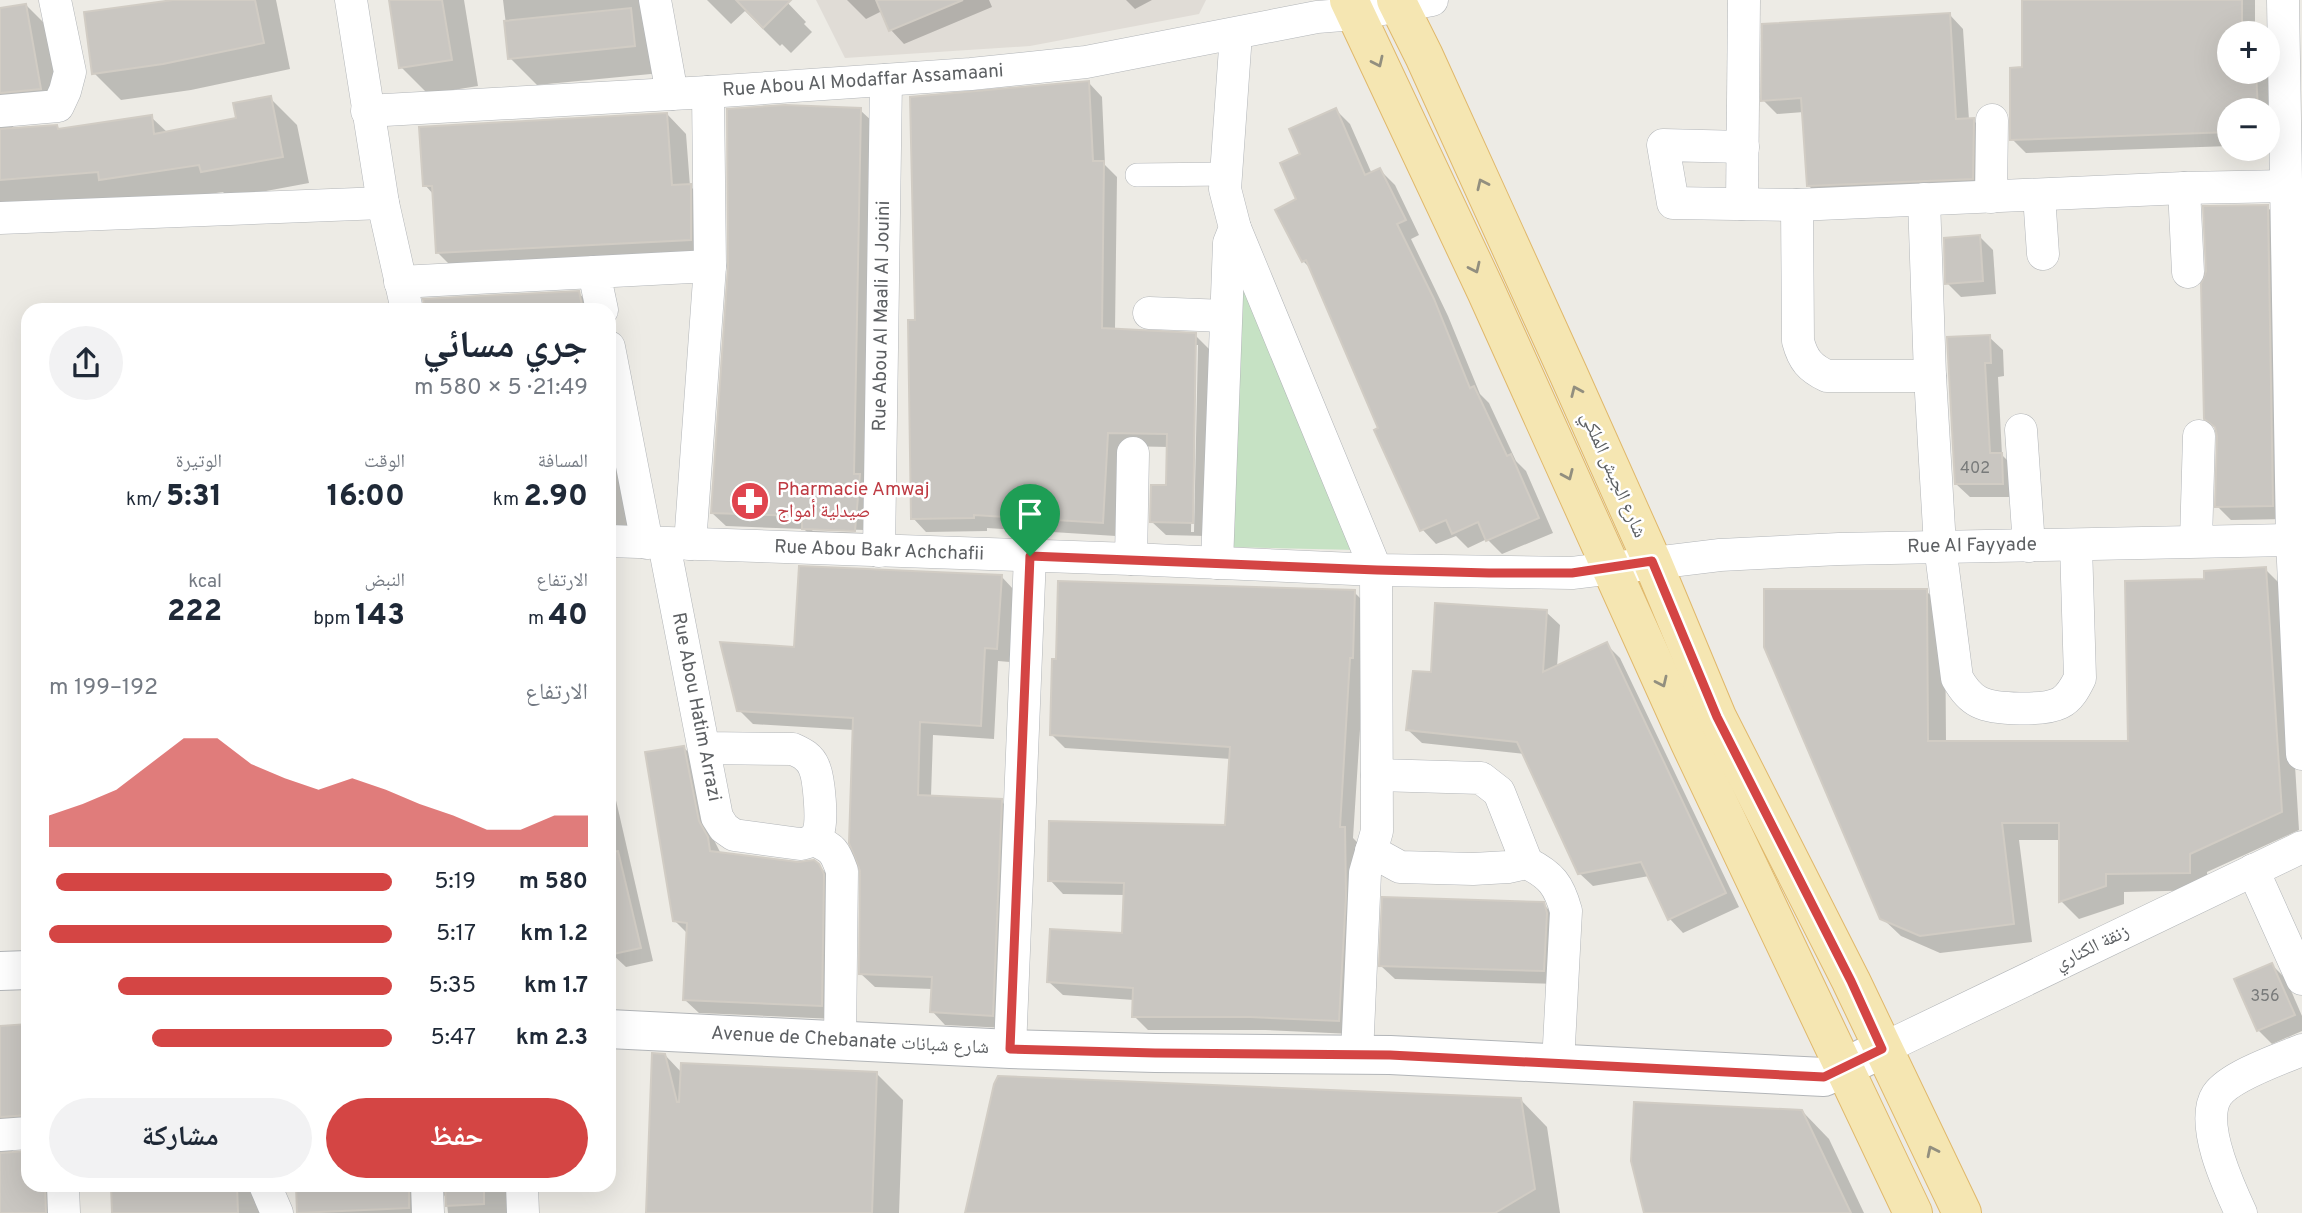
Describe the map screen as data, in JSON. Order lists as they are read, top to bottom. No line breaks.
{"streets":{"main road":["شارع الجيش الملكي"],"street":["Rue Abou Al Modaffar Assamaani","Rue Abou Al Maali Al Jouini","Rue Al Fayyade","Rue Abou Bakr Achchafii","Rue Abou Hatim Arrazi","زنقة الكناري","Avenue de Chebanate شارع شبانات"]},"crossings":[["Rue Abou Al Modaffar Assamaani","Rue Abou Al Maali Al Jouini"],["Rue Abou Al Modaffar Assamaani","شارع الجيش الملكي"],["Rue Abou Al Maali Al Jouini","Rue Abou Bakr Achchafii"],["شارع الجيش الملكي","Rue Al Fayyade"],["شارع الجيش الملكي","Rue Abou Bakr Achchafii"],["شارع الجيش الملكي","زنقة الكناري"],["شارع الجيش الملكي","Avenue de Chebanate شارع شبانات"],["Rue Al Fayyade","Rue Abou Bakr Achchafii"],["Rue Abou Bakr Achchafii","Rue Abou Hatim Arrazi"],["زنقة الكناري","Avenue de Chebanate شارع شبانات"]],"places":{"pharmacy":["Pharmacie Amwaj صيدلية أمواج"]},"house_numbers":["402","356"],"page":{"map_buttons":["+","−"],"heading":["جري مسائي","21:49 · 5 × 580 m"],"stats":[["المسافة","2.90 km"],["الوقت","16:00"],["الوتيرة","5:31 /km"],["الارتفاع","40 m"],["النبض","143 bpm"],["kcal","222"]],"chart":["الارتفاع","192–199 m"],"list":[{"name":"580 m","note":"5:19"},{"name":"1.2 km","note":"5:17"},{"name":"1.7 km","note":"5:35"},{"name":"2.3 km","note":"5:47"}],"buttons":["حفظ","مشاركة"]}}
